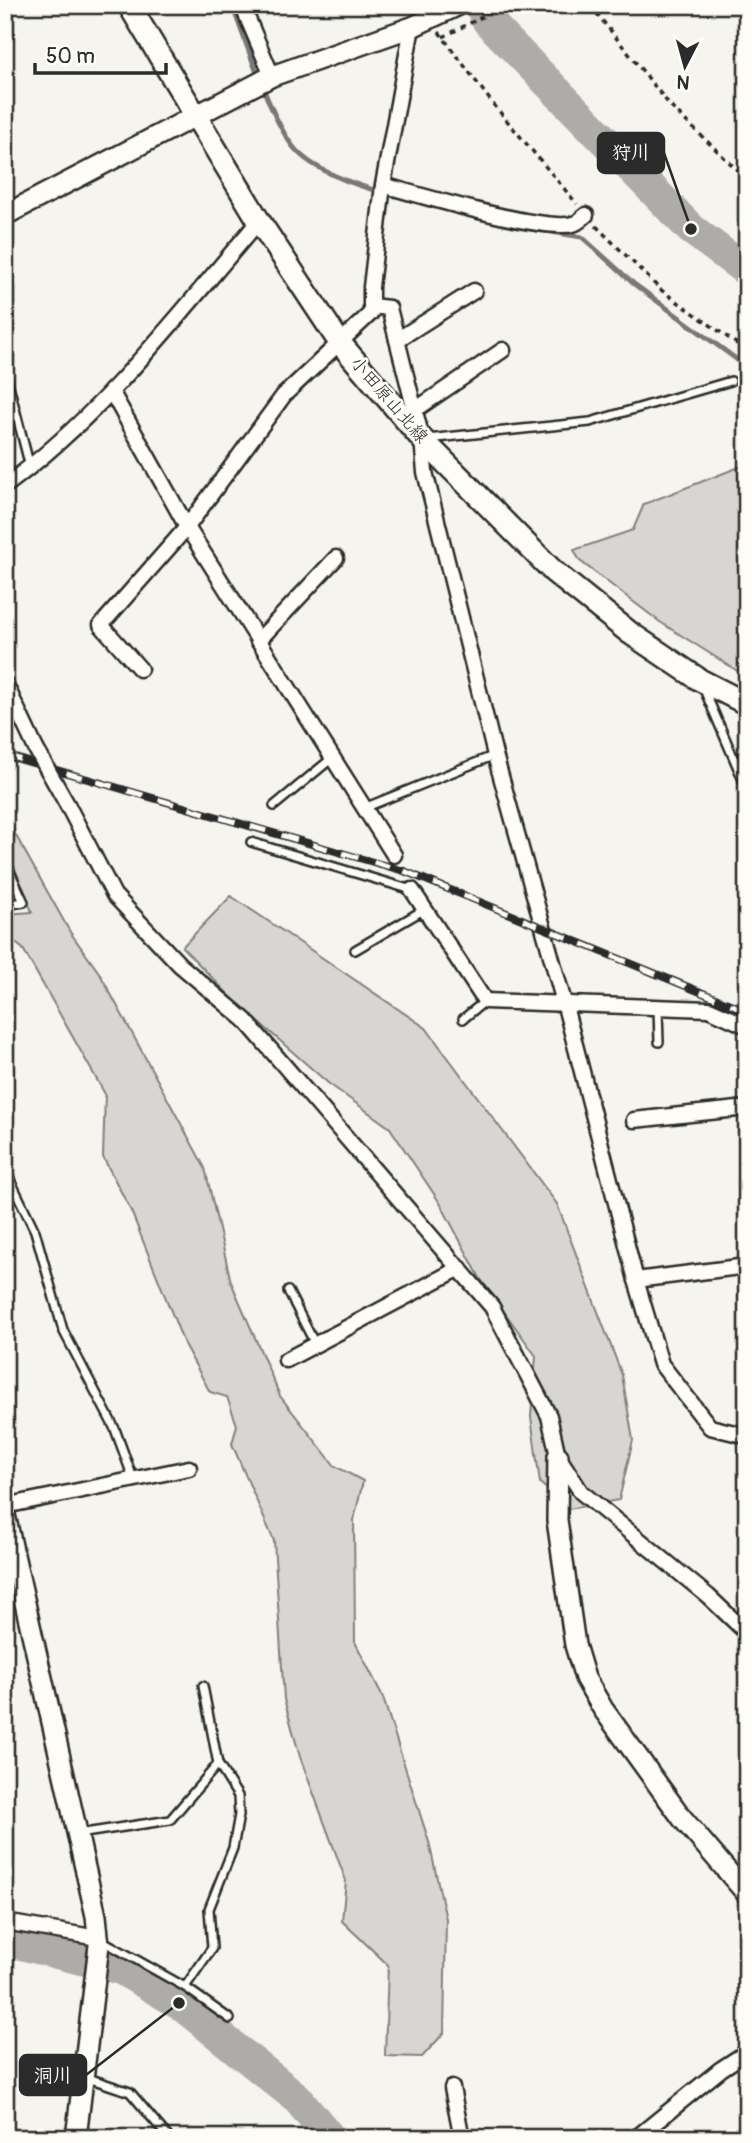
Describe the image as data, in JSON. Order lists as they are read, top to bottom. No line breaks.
{"streets":{"main road":["小田原山北線"]},"places":["狩川","洞川"],"scale_bar":"50 m","north":"bottom"}
